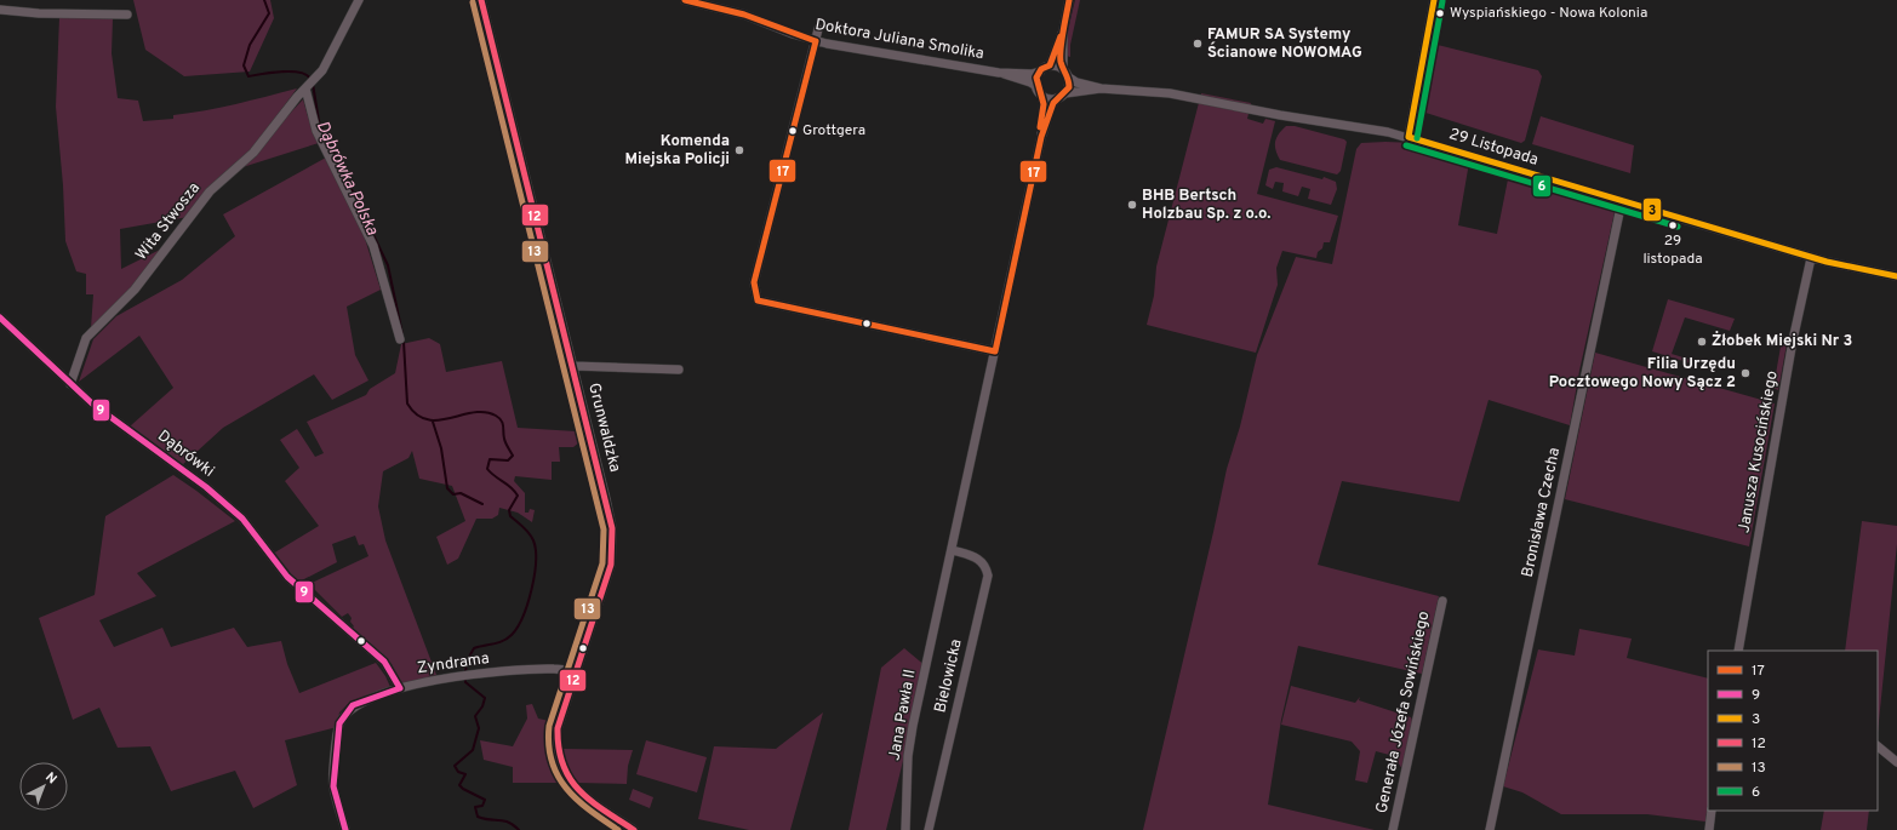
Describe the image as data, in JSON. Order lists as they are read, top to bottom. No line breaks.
{"streets":{"street":["Doktora Juliana Smolika","29 Listopada","Wita Stwosza","Grunwaldzka","Janusza Kusocińskiego","Dąbrówki","Bronisława Czecha","Zyndrama","Bielowicka","Generała Józefa Sowińskiego","Jana Pawła II"]},"crossings":[["Doktora Juliana Smolika","29 Listopada"],["Doktora Juliana Smolika","Jana Pawła II"],["29 Listopada","Janusza Kusocińskiego"],["29 Listopada","Bronisława Czecha"],["29 Listopada","Jana Pawła II"],["Wita Stwosza","Dąbrówki"],["Grunwaldzka","Zyndrama"],["Dąbrówki","Zyndrama"],["Bielowicka","Jana Pawła II"]],"water":["Dąbrówka Polska"],"places":["Wyspiańskiego - Nowa Kolonia","FAMUR SA Systemy Ścianowe NOWOMAG","Grottgera","Komenda Miejska Policji","BHB Bertsch Holzbau Sp. z o.o.","29 listopada","Żłobek Miejski Nr 3","Filia Urzędu Pocztowego Nowy Sącz 2"],"lines":["transit line 17","transit line 3","transit line 12","transit line 6","transit line 13","transit line 9"],"legend":["17","9","3","12","13","6"],"north":"top right"}
